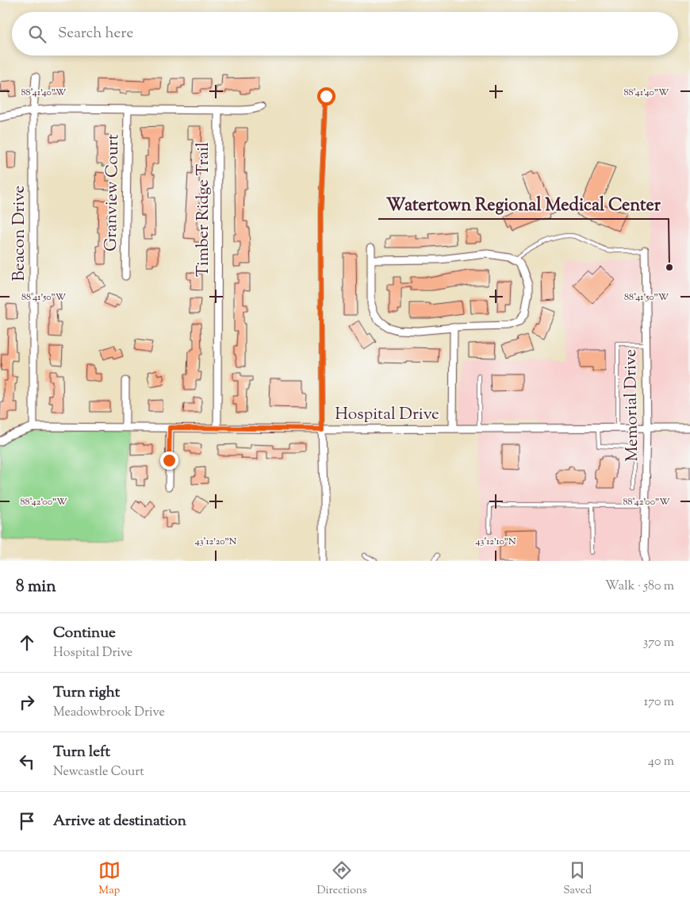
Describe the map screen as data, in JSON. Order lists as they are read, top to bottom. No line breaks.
{"streets":{"street":["Granview Court","Timber Ridge Trail","Beacon Drive","Memorial Drive","Hospital Drive"]},"crossings":[["Memorial Drive","Hospital Drive"]],"places":["Watertown Regional Medical Center"],"page":{"search":"Search here","heading":["8 min","Walk · 580 m"],"list":[["Continue","Hospital Drive","370 m"],["Turn right","Meadowbrook Drive","170 m"],["Turn left","Newcastle Court","40 m"],"Arrive at destination"],"nav":["Map","Directions","Saved"]},"coordinates":["88°41'40\"W","88°41'50\"W","88°42'00\"W","43°12'20\"N","43°12'10\"N"]}
